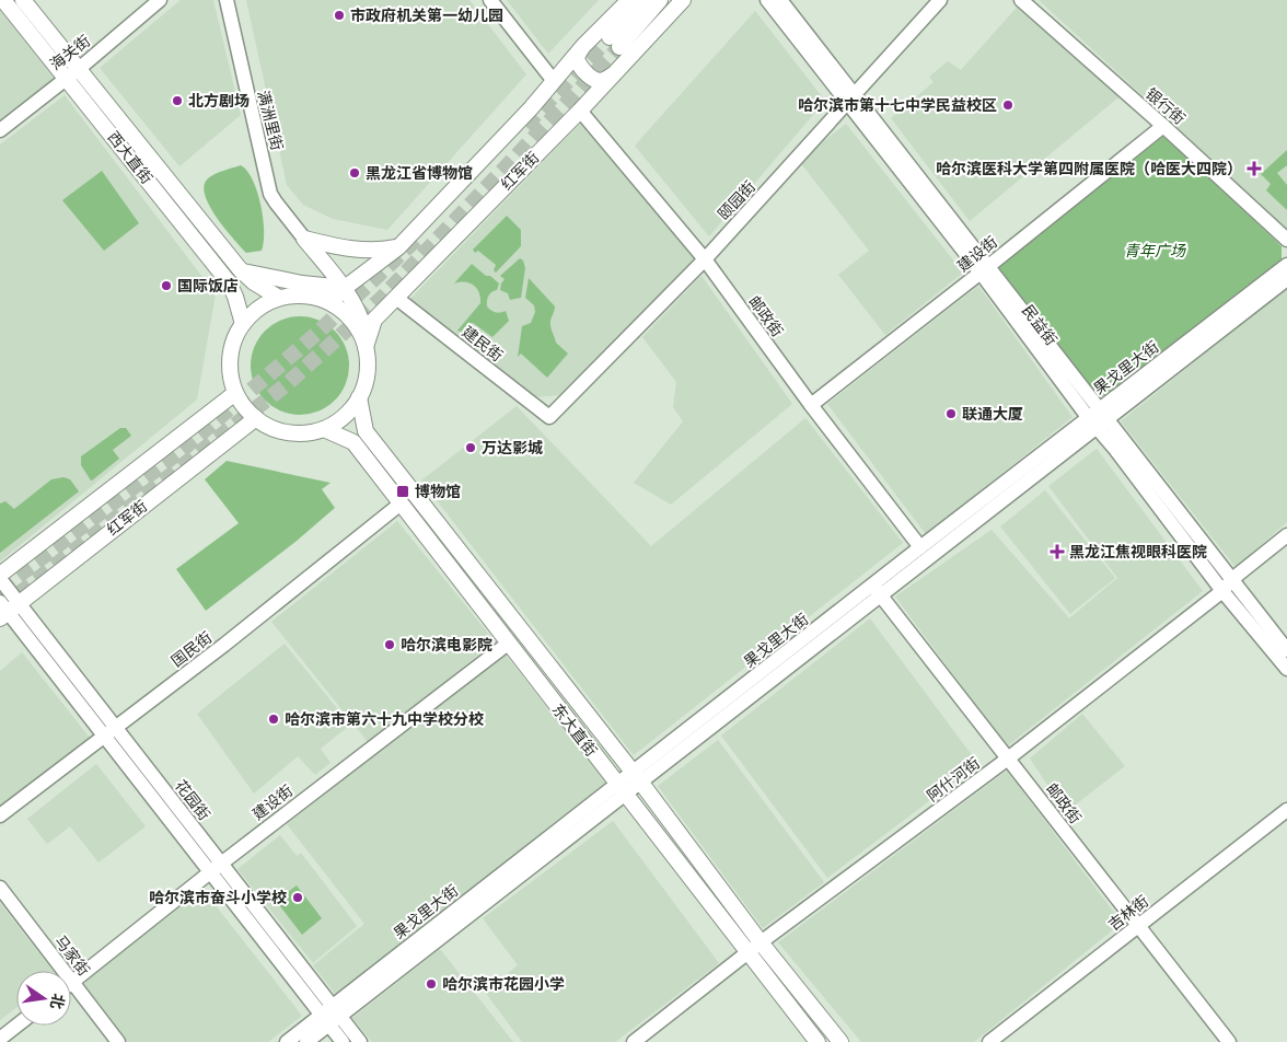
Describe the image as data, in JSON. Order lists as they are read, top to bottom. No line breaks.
{"streets":{"main road":["西大直街","红军街","东大直街"],"street":["海关街","银行街","满洲里街","颐园街","建设街","邮政街","民益街","建民街","果戈里大街","国民街","阿什河街","花园街","吉林街","马家街"]},"crossings":[["海关街","西大直街"],["银行街","建设街"],["西大直街","红军街"],["西大直街","东大直街"],["红军街","邮政街"],["红军街","建民街"],["红军街","东大直街"],["红军街","花园街"],["颐园街","邮政街"],["颐园街","民益街"],["颐园街","建民街"],["建设街","邮政街"],["建设街","民益街"],["建设街","东大直街"],["建设街","花园街"],["建设街","马家街"],["邮政街","果戈里大街"],["邮政街","阿什河街"],["邮政街","吉林街"],["民益街","果戈里大街"],["民益街","阿什河街"],["果戈里大街","东大直街"],["果戈里大街","花园街"],["国民街","东大直街"],["国民街","花园街"],["东大直街","阿什河街"]],"parks":["青年广场"],"places":{"other":["市政府机关第一幼儿园","北方剧场","哈尔滨市第十七中学民益校区","黑龙江省博物馆","国际饭店","联通大厦","万达影城","哈尔滨电影院","哈尔滨市第六十九中学校分校","哈尔滨市奋斗小学校","哈尔滨市花园小学"],"health":["哈尔滨医科大学第四附属医院（哈医大四院）","黑龙江焦视眼科医院"],"transit":["博物馆"]},"north":"right"}
